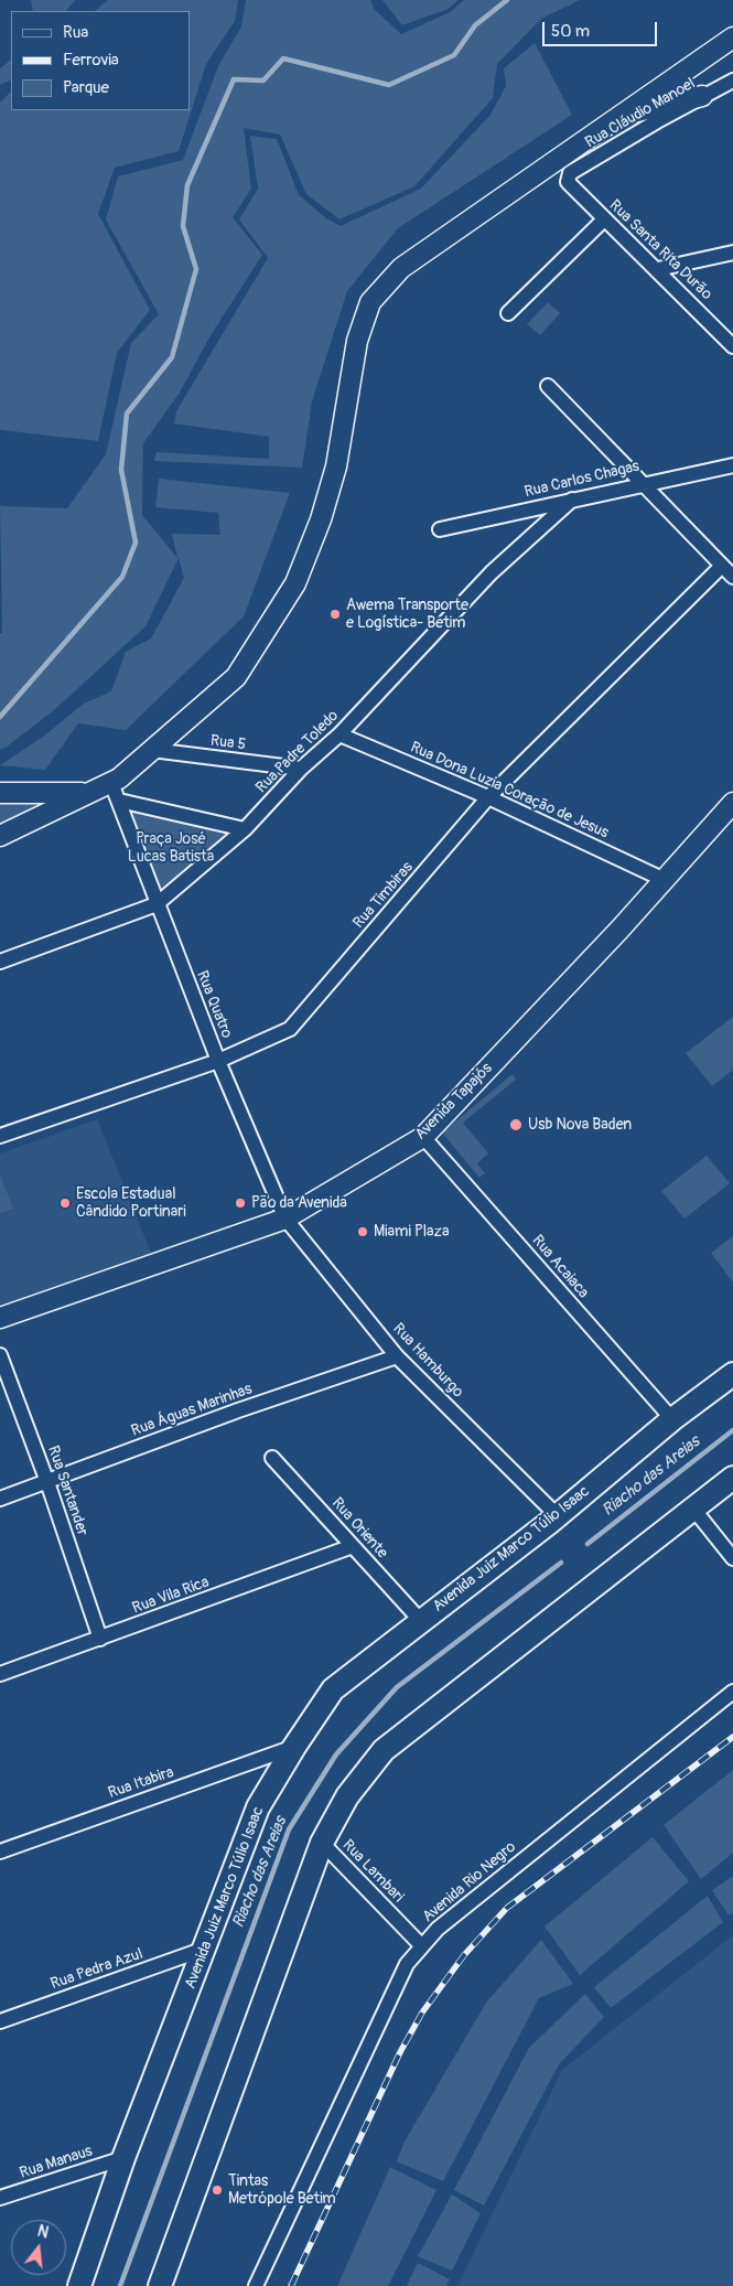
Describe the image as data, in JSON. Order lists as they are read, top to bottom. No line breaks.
{"streets":{"main road":["Avenida Tapajós","Avenida Juiz Marco Túlio Isaac"],"street":["Rua Cláudio Manoel","Rua Santa Rita Durão","Rua Carlos Chagas","Rua 5","Rua Padre Toledo","Rua Dona Luzia Coração de Jesus","Rua Timbiras","Rua Quatro","Rua Acaiaca","Rua Hamburgo","Rua Águas Marinhas","Rua Santander","Rua Oriente","Rua Vila Rica","Rua Itabira","Rua Lambari","Avenida Rio Negro","Rua Pedra Azul","Rua Manaus"]},"crossings":[["Rua Cláudio Manoel","Rua Santa Rita Durão"],["Rua Carlos Chagas","Rua Padre Toledo"],["Rua 5","Rua Padre Toledo"],["Rua Padre Toledo","Rua Dona Luzia Coração de Jesus"],["Rua Padre Toledo","Rua Quatro"],["Rua Dona Luzia Coração de Jesus","Rua Timbiras"],["Rua Dona Luzia Coração de Jesus","Avenida Tapajós"],["Rua Timbiras","Rua Quatro"],["Rua Quatro","Avenida Tapajós"],["Rua Quatro","Rua Hamburgo"],["Avenida Tapajós","Rua Acaiaca"],["Avenida Tapajós","Rua Hamburgo"],["Rua Acaiaca","Avenida Juiz Marco Túlio Isaac"],["Rua Hamburgo","Rua Águas Marinhas"],["Rua Hamburgo","Avenida Juiz Marco Túlio Isaac"],["Rua Águas Marinhas","Rua Santander"],["Rua Santander","Rua Vila Rica"],["Rua Oriente","Avenida Juiz Marco Túlio Isaac"],["Rua Oriente","Rua Vila Rica"],["Avenida Juiz Marco Túlio Isaac","Rua Itabira"],["Avenida Juiz Marco Túlio Isaac","Rua Pedra Azul"],["Avenida Juiz Marco Túlio Isaac","Rua Manaus"],["Rua Lambari","Avenida Rio Negro"]],"water":["Riacho das Areias"],"parks":["Praça José Lucas Batista"],"places":["Awema Transporte e Logística- Betim","Usb Nova Baden","Escola Estadual Cândido Portinari","Pão da Avenida","Miami Plaza","Tintas Metrópole Betim"],"legend":["Rua","Ferrovia","Parque"],"scale_bar":"50 m","north":"top"}
